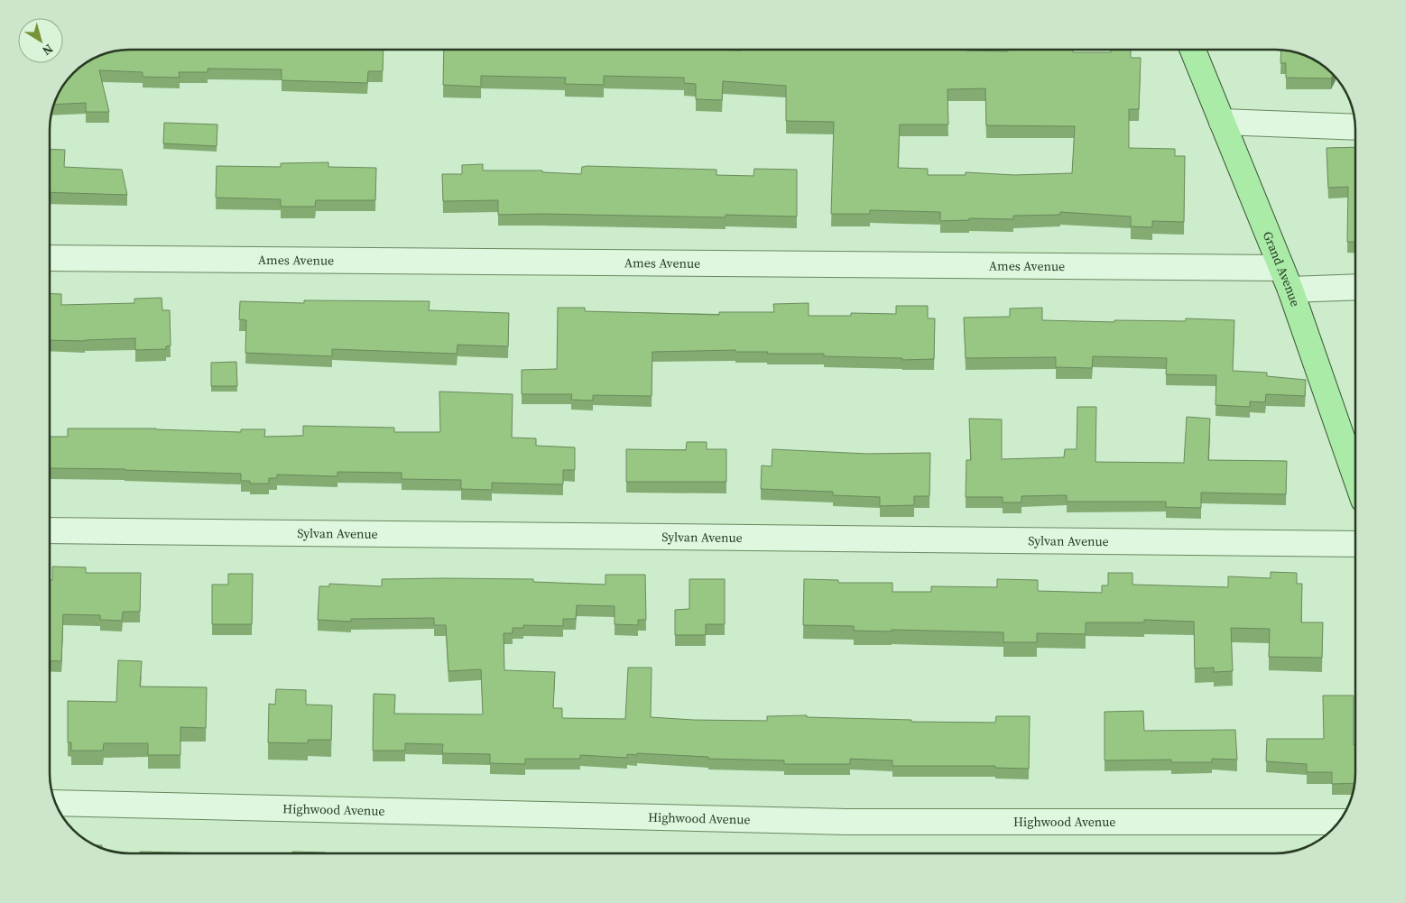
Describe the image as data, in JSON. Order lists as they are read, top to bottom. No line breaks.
{"streets":{"main road":["Grand Avenue"],"street":["Ames Avenue","Sylvan Avenue","Highwood Avenue"]},"crossings":[["Ames Avenue","Grand Avenue"]],"north":"bottom right"}
